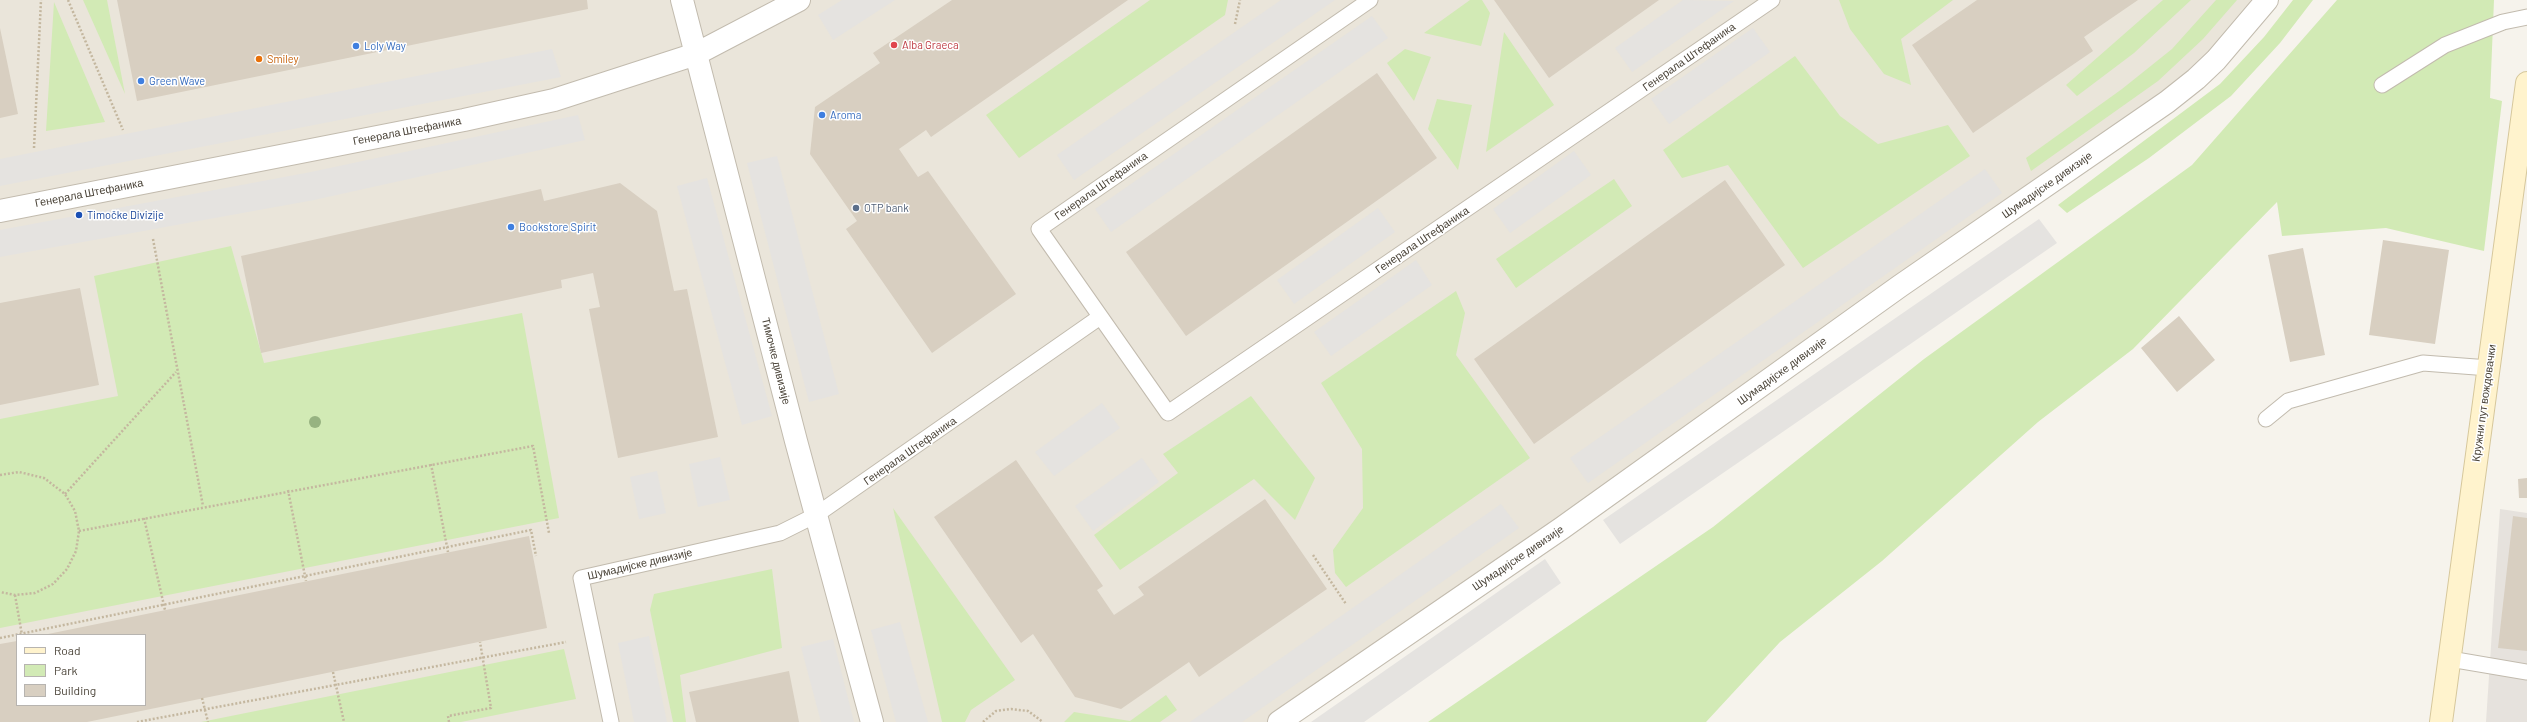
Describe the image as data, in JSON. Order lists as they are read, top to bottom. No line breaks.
{"streets":{"main road":["Кружни пут вождовачки"],"street":["Генерала Штефаника","Шумадијске дивизије","Тимочке дивизије"]},"crossings":[["Генерала Штефаника","Шумадијске дивизије"],["Генерала Штефаника","Тимочке дивизије"],["Шумадијске дивизије","Тимочке дивизије"]],"places":["Alba Graeca","Loly Way","Smiley","Green Wave","Aroma","OTP bank","Timočke Divizije","Bookstore Spirit"],"legend":["Road","Park","Building"]}
